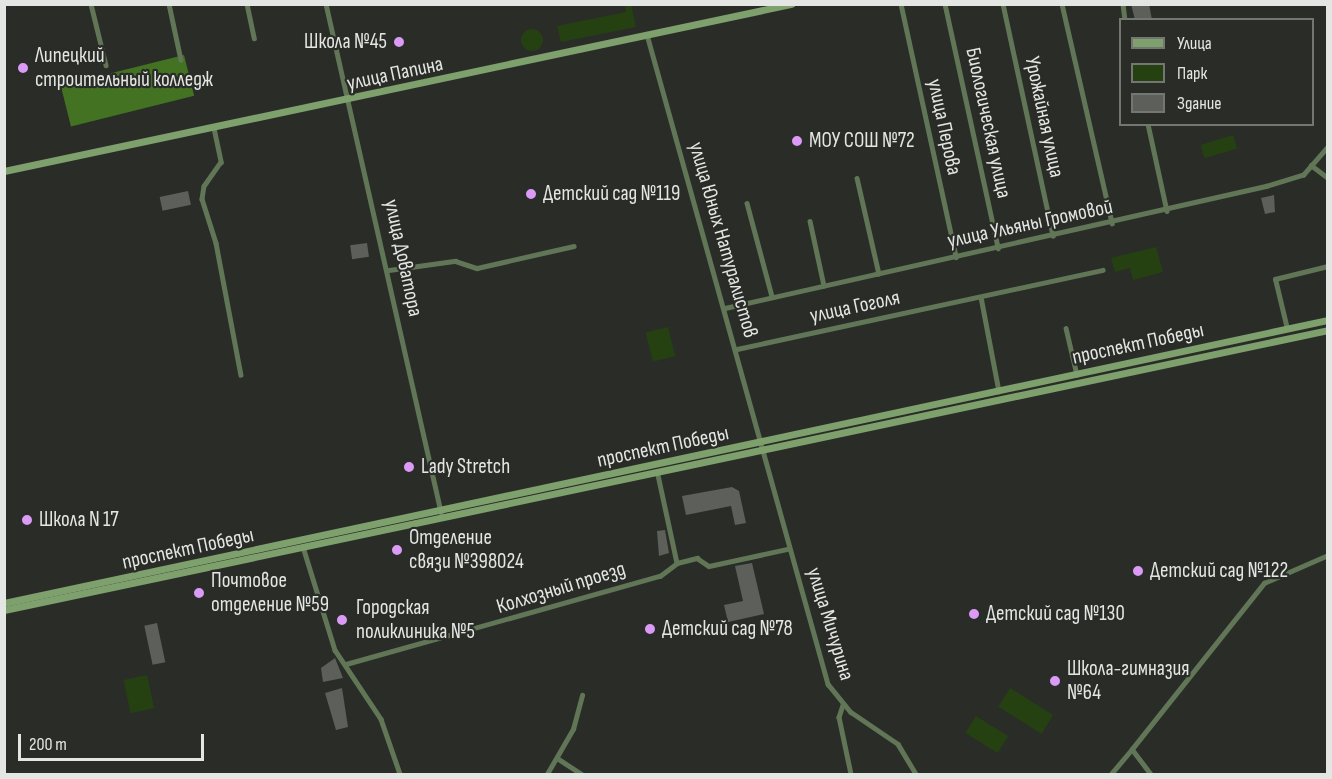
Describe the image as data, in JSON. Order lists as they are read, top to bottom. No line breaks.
{"streets":{"main road":["улица Папина","проспект Победы"],"street":["Урожайная улица","Биологическая улица","улица Перова","улица Ульяны Громовой","улица Юных Натуралистов","улица Доватора","улица Гоголя","Колхозный проезд","улица Мичурина"]},"crossings":[["улица Папина","улица Юных Натуралистов"],["улица Папина","улица Доватора"],["Урожайная улица","улица Ульяны Громовой"],["Биологическая улица","улица Ульяны Громовой"],["улица Перова","улица Ульяны Громовой"],["улица Ульяны Громовой","улица Юных Натуралистов"],["улица Юных Натуралистов","улица Гоголя"],["улица Юных Натуралистов","проспект Победы"],["улица Юных Натуралистов","улица Мичурина"],["улица Доватора","проспект Победы"],["проспект Победы","улица Мичурина"]],"places":["Школа №45","Липецкий строительный колледж","МОУ СОШ №72","Детский сад №119","Lady Stretch","Школа N 17","Отделение связи №398024","Детский сад №122","Почтовое отделение №59","Детский сад №130","Городская поликлиника №5","Детский сад №78","Школа-гимназия №64"],"legend":["Улица","Парк","Здание"],"scale_bar":"200 m"}
